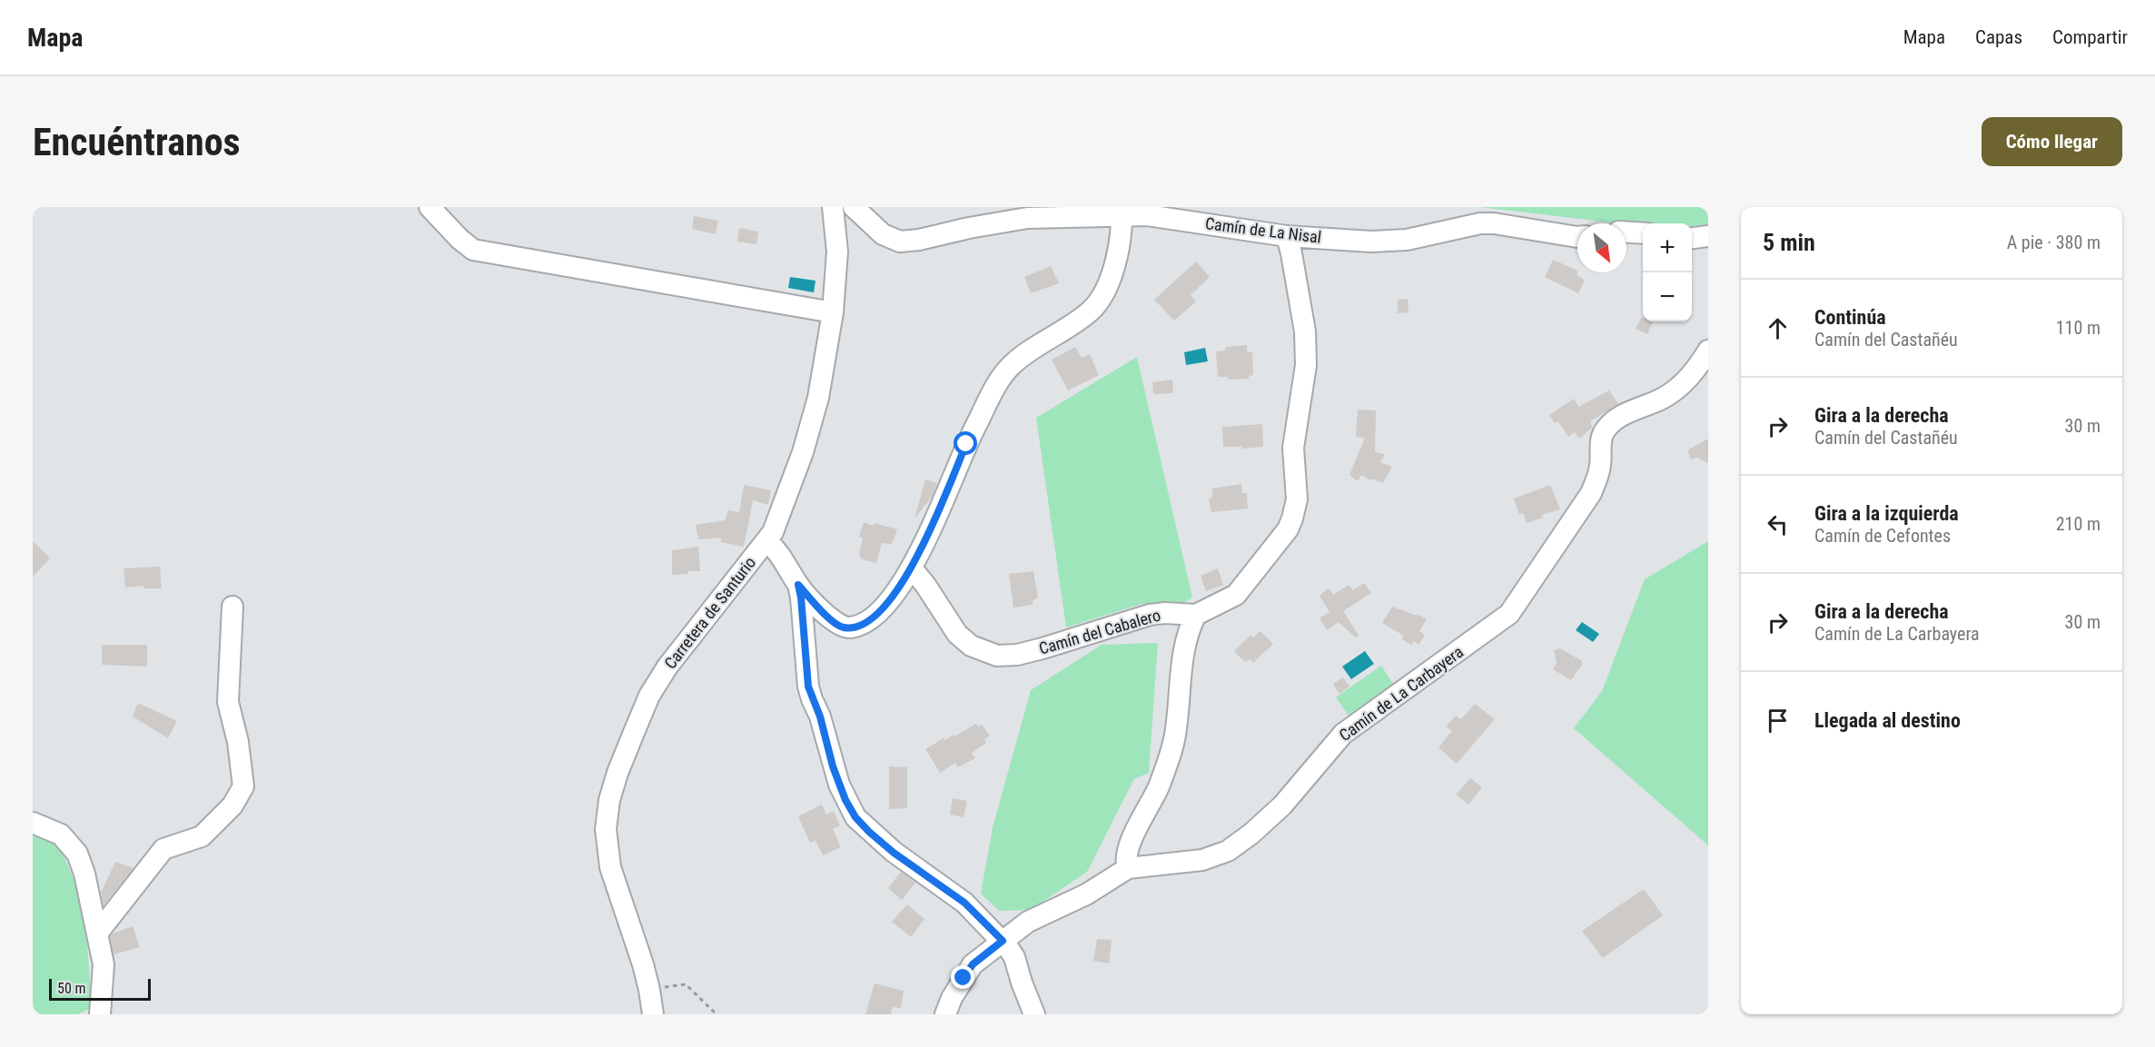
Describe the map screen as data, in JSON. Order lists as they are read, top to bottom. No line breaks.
{"streets":{"street":["Camín de La Nisal","Carretera de Santurio","Camín del Cabalero","Camín de La Carbayera"]},"crossings":[["Camín de La Nisal","Camín del Cabalero"]],"scale_bar":"50 m","north":"bottom right","page":{"header":"Mapa","nav":["Mapa","Capas","Compartir"],"buttons":"Cómo llegar","title":"Encuéntranos","heading":["5 min","A pie · 380 m"],"map_buttons":["+","−"],"list":[["Continúa","Camín del Castañéu","110 m"],["Gira a la derecha","Camín del Castañéu","30 m"],["Gira a la izquierda","Camín de Cefontes","210 m"],["Gira a la derecha","Camín de La Carbayera","30 m"],"Llegada al destino"],"scale":"50 m"}}
